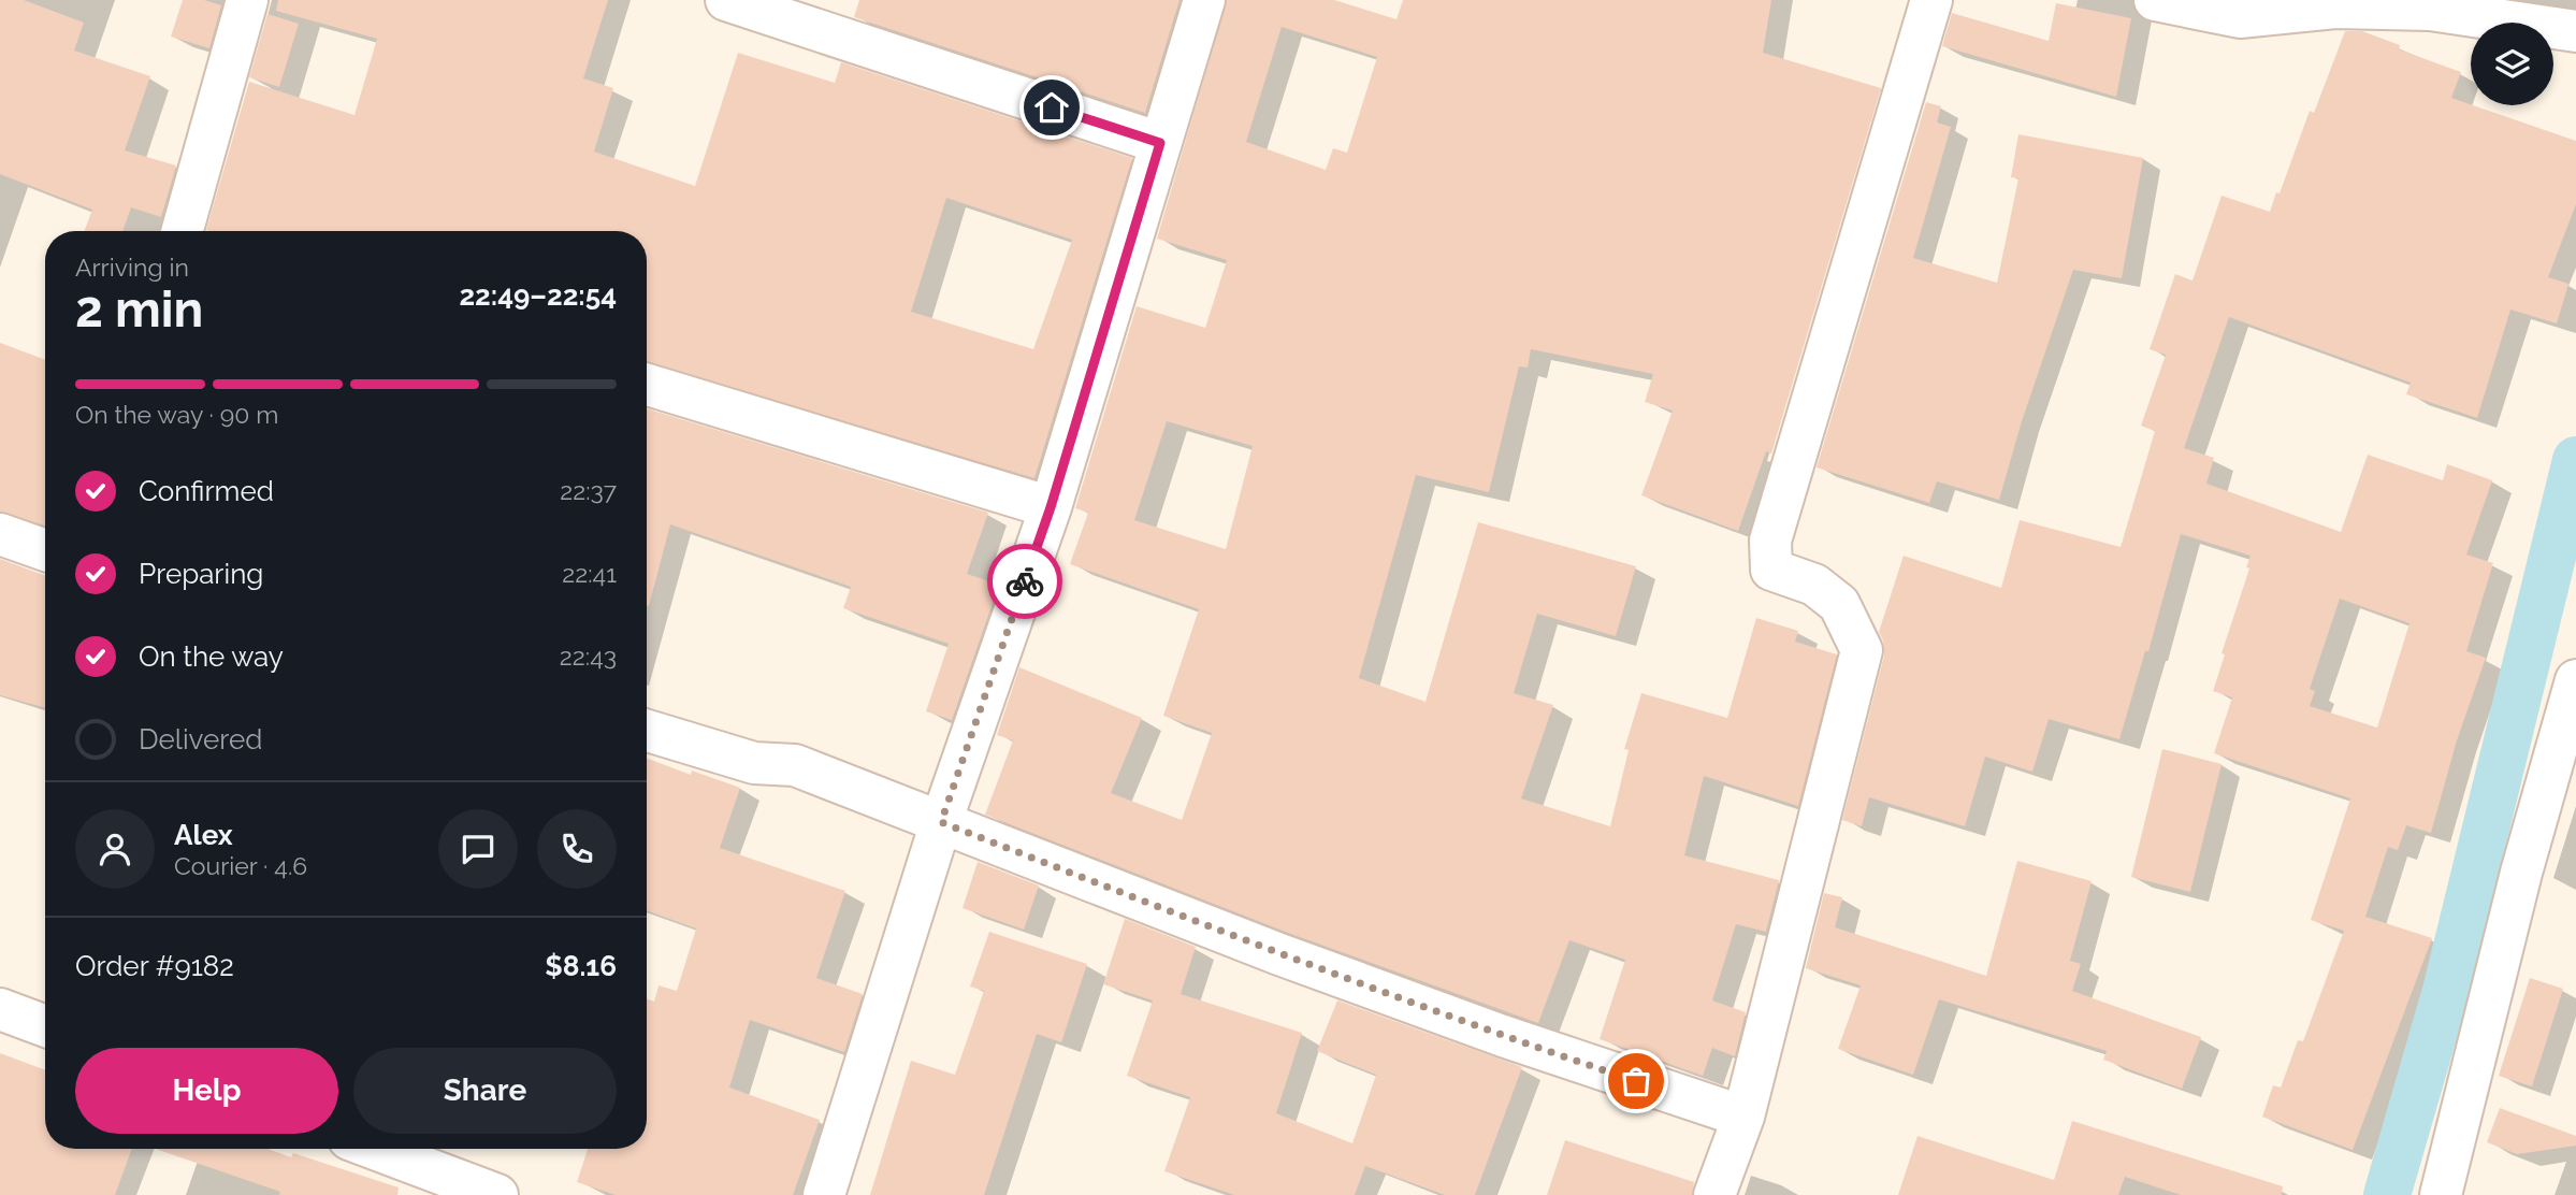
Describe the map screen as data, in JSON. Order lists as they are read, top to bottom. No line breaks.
{"page":{"heading":["2 min","Arriving in","22:49–22:54"],"panel":["Alex","Courier · 4.6","Order #9182","$8.16"],"bar":"On the way · 90 m","list":[["Confirmed","22:37"],["Preparing","22:41"],["On the way","22:43"],"Delivered"],"buttons":["Help","Share"]}}
